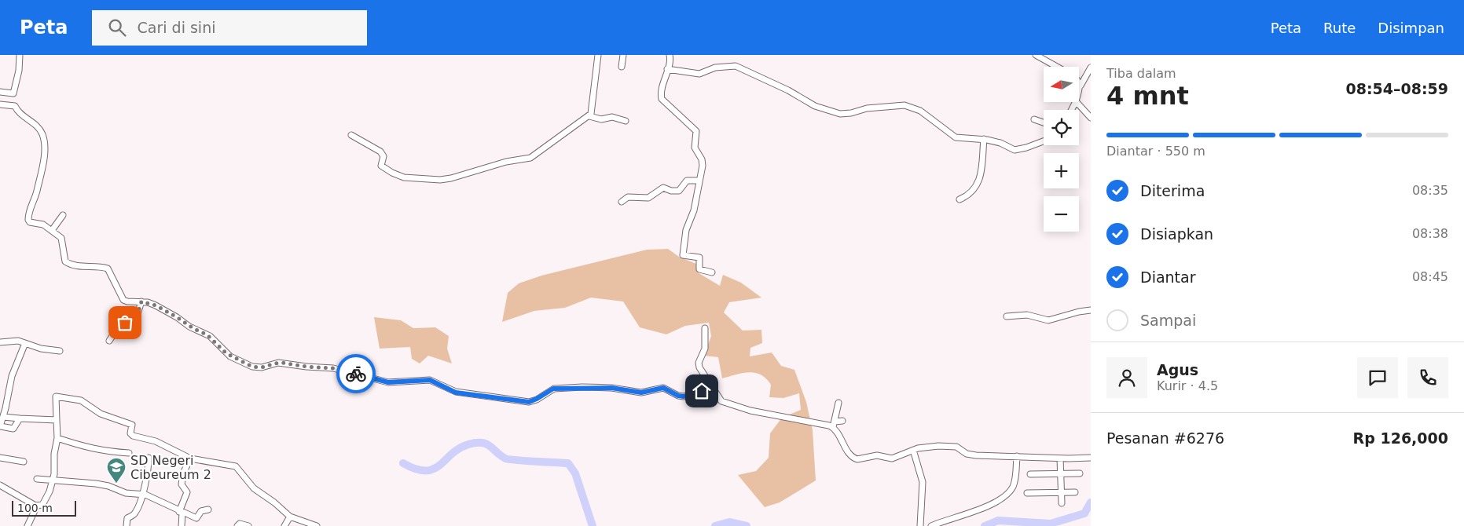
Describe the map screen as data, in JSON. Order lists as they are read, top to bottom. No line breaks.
{"places":{"school or university":["SD Negeri Cibeureum 2"]},"scale_bar":"100 m","north":"left","page":{"header":"Peta","search":"Cari di sini","nav":["Peta","Rute","Disimpan"],"heading":["4 mnt","Tiba dalam","08:54–08:59"],"panel":["Agus","Kurir · 4.5","Pesanan #6276","Rp 126,000"],"map_buttons":["+","−"],"bar":"Diantar · 550 m","list":[["Diterima","08:35"],["Disiapkan","08:38"],["Diantar","08:45"],"Sampai"],"scale":"100 m"}}
